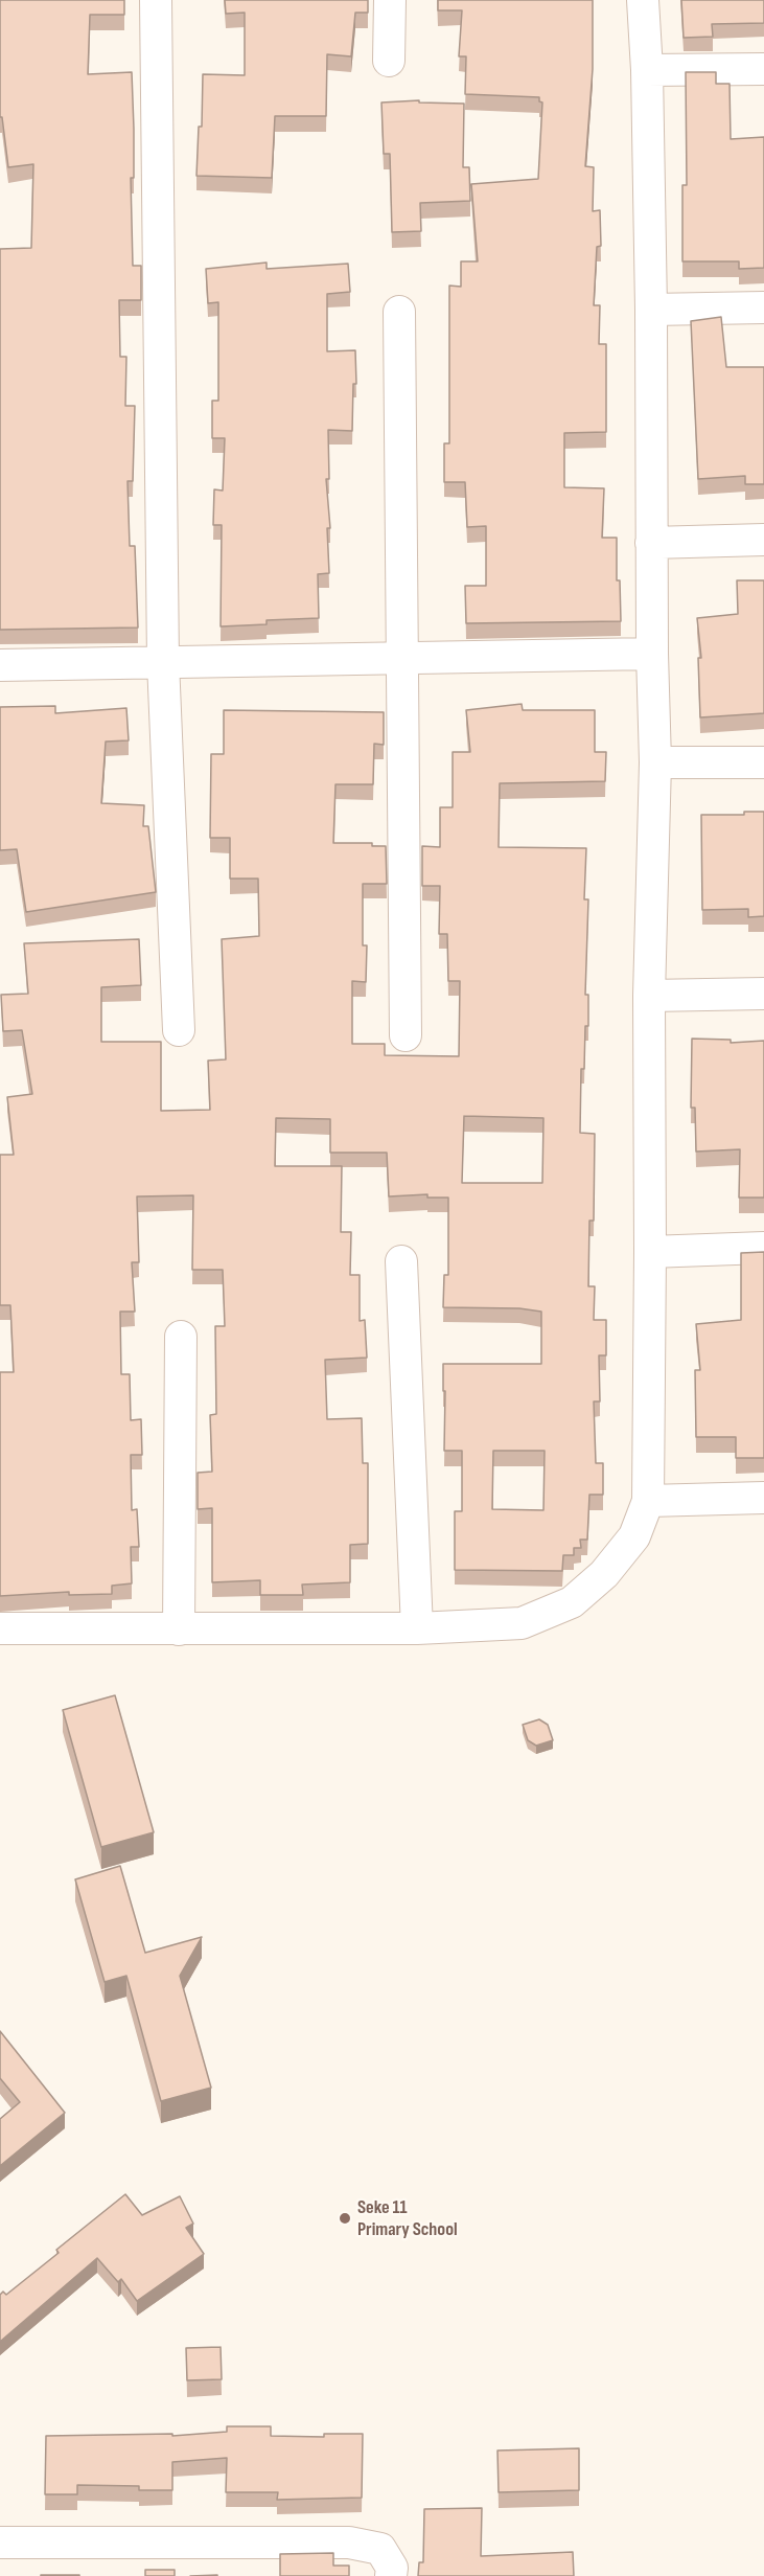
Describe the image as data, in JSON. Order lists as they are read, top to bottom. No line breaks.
{"places":["Seke 11 Primary School"]}
